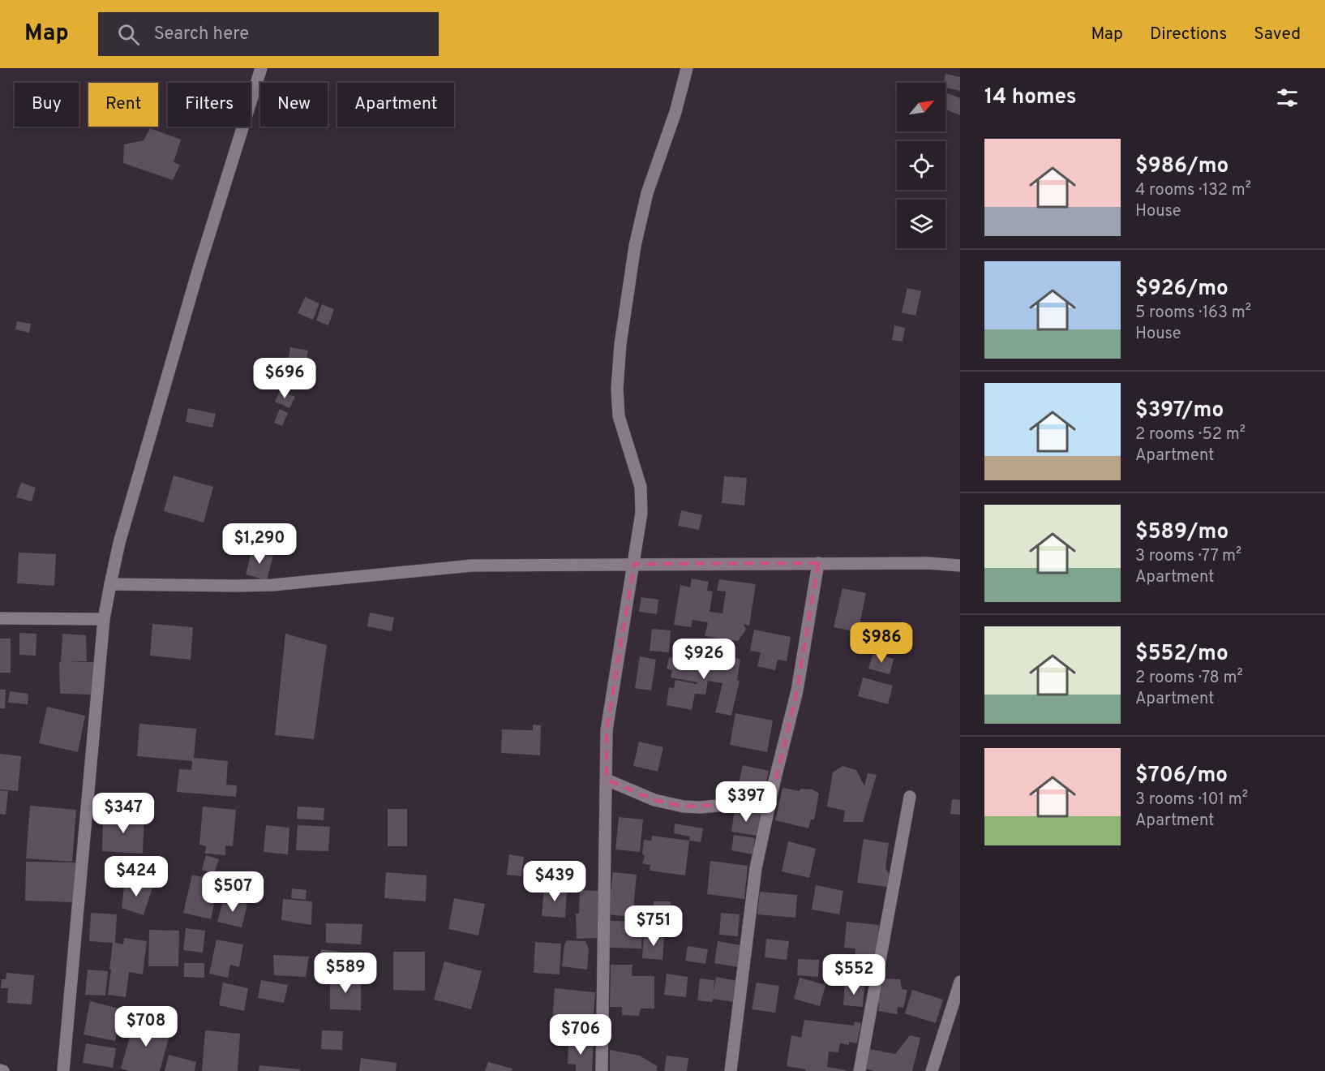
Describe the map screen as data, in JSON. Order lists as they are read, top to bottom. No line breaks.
{"north":"top right","page":{"header":"Map","search":"Search here","nav":["Map","Directions","Saved"],"heading":"14 homes","chip":["Buy","Rent","Filters","New","Apartment"],"list":[{"name":"$986/mo","note":"4 rooms · 132 m² · House"},{"name":"$926/mo","note":"5 rooms · 163 m² · House"},{"name":"$397/mo","note":"2 rooms · 52 m² · Apartment"},{"name":"$589/mo","note":"3 rooms · 77 m² · Apartment"},{"name":"$552/mo","note":"2 rooms · 78 m² · Apartment"},{"name":"$706/mo","note":"3 rooms · 101 m² · Apartment"}],"price":["$696","$1,290","$986","$926","$397","$347","$424","$439","$507","$751","$589","$552","$708","$706"]}}
